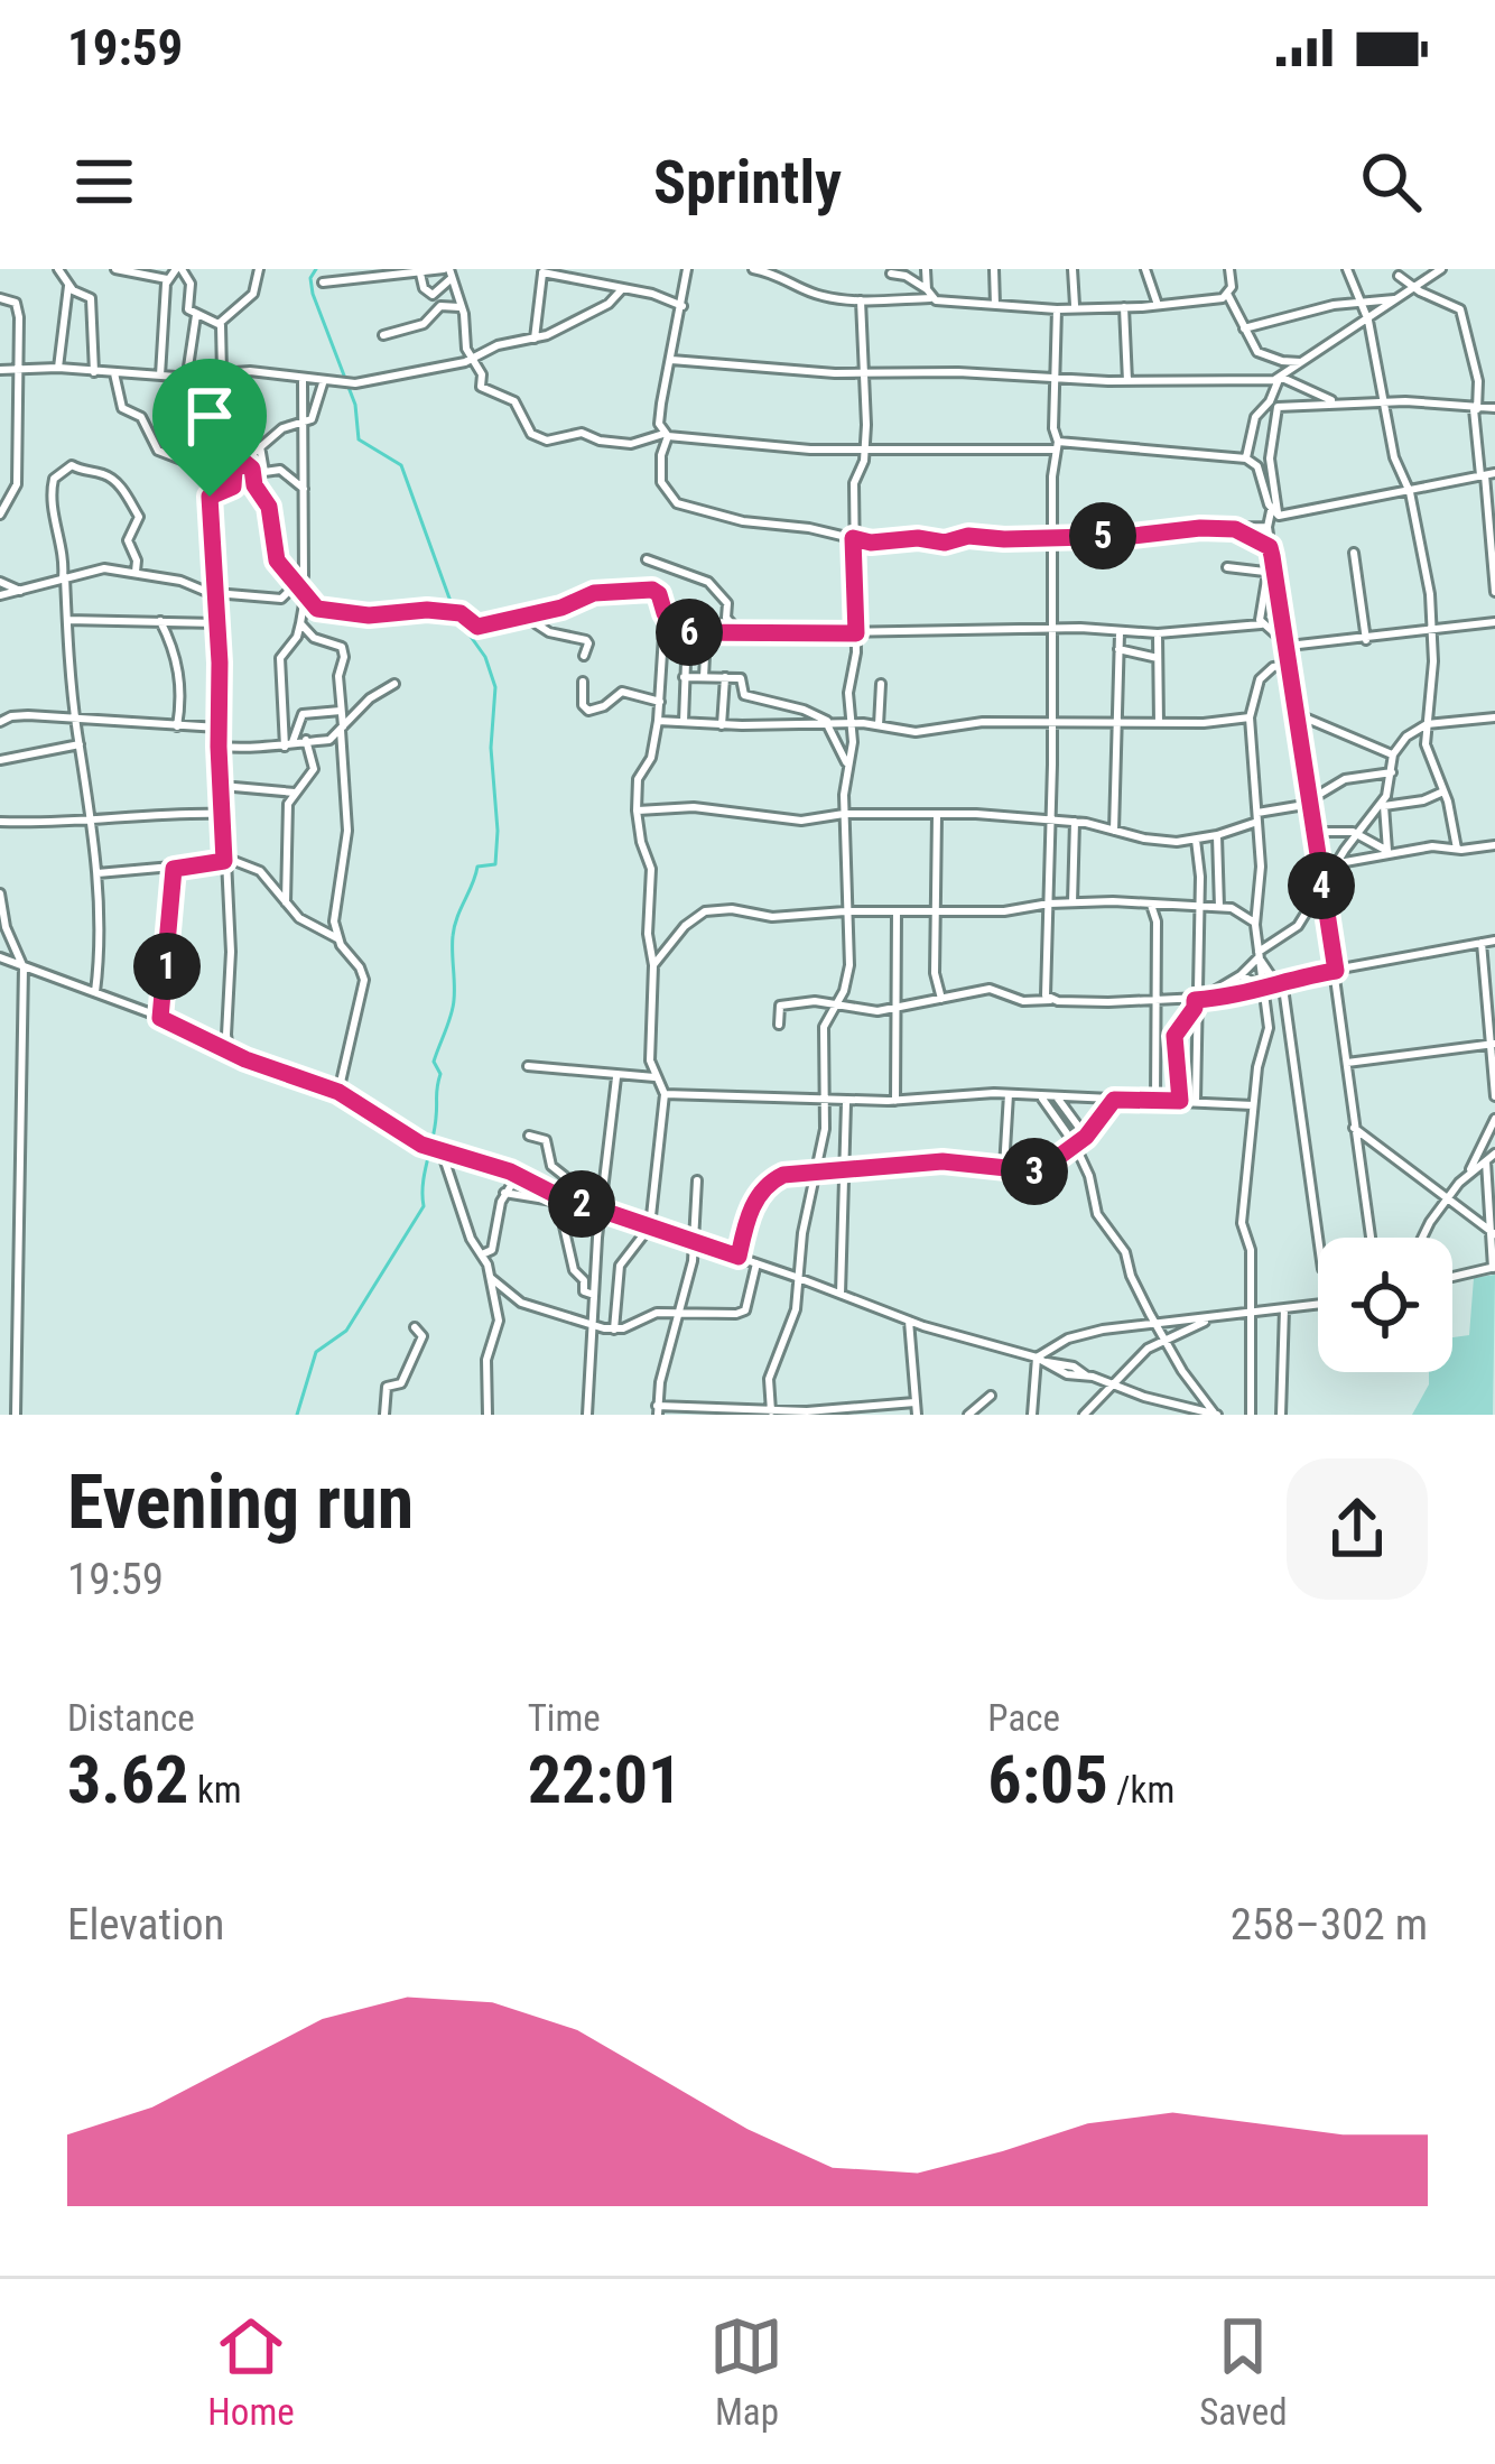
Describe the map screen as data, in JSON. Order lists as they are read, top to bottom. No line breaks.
{"page":{"status":"19:59","header":"Sprintly","pins":["5","6","4","1","3","2"],"heading":["Evening run","19:59"],"stats":[["Distance","3.62 km"],["Time","22:01"],["Pace","6:05 /km"]],"chart":["Elevation","258–302 m"],"tabs":["Home","Map","Saved"]}}
